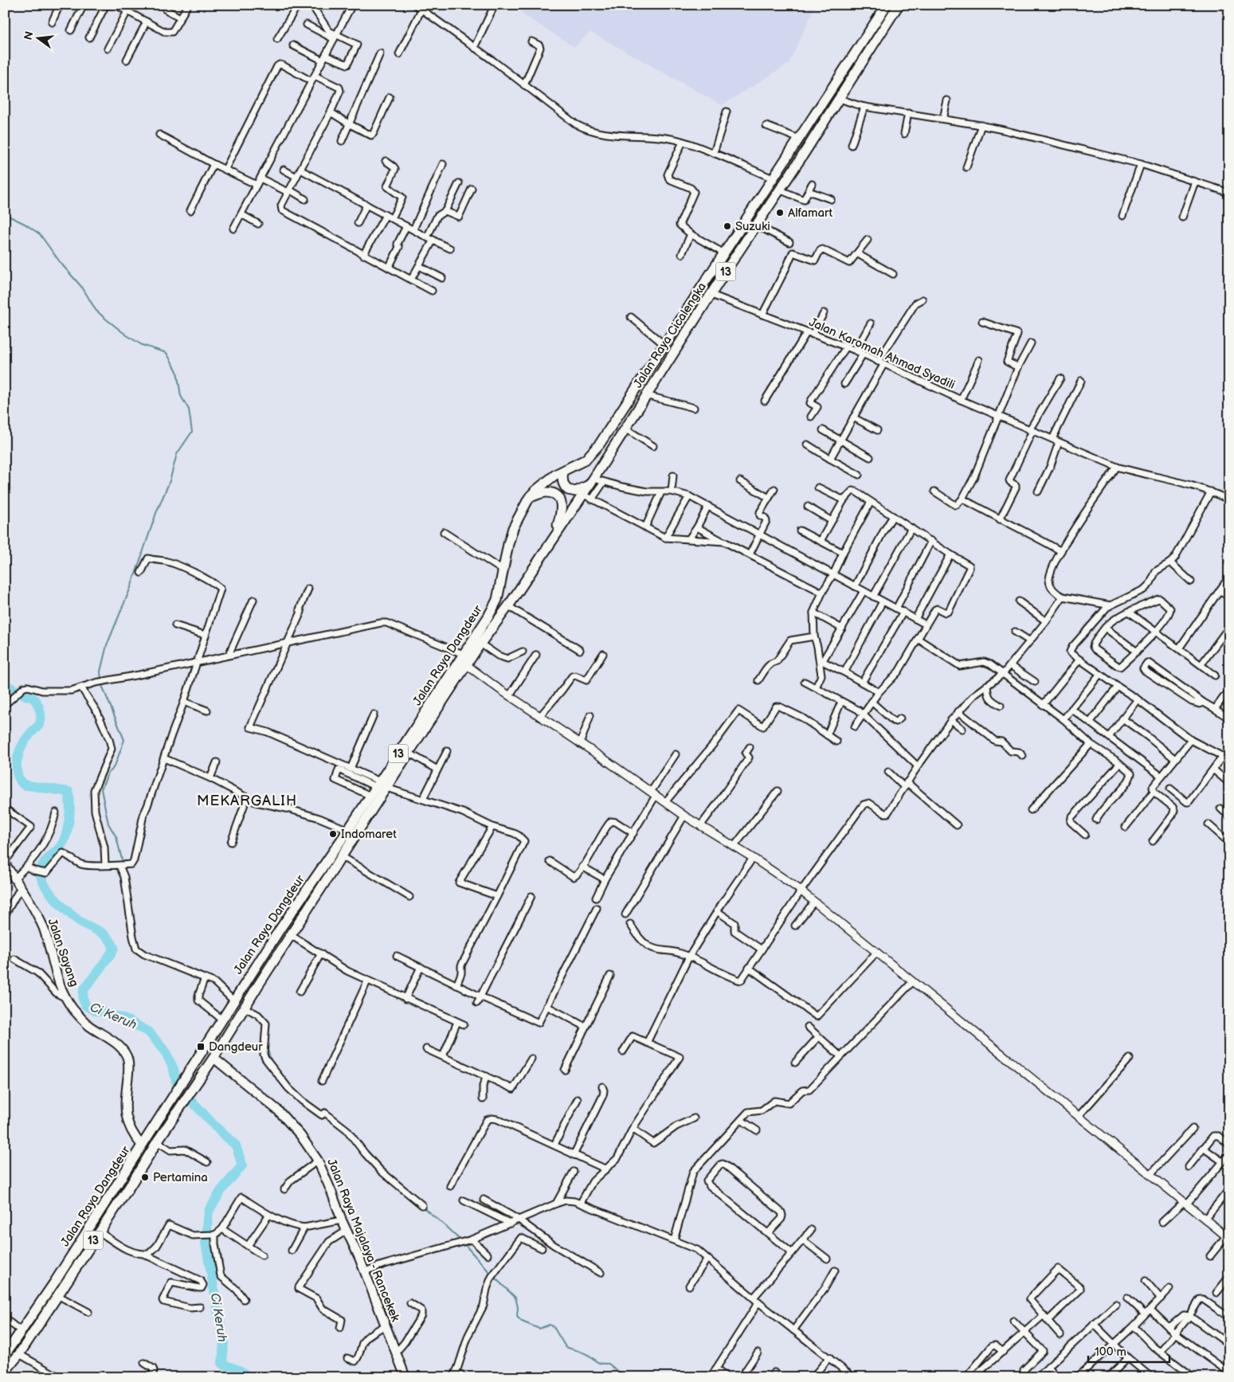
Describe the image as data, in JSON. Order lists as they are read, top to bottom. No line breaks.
{"streets":{"highway":["13","Jalan Raya Cicalengka","Jalan Raya Dangdeur"],"main road":["Jalan Sayang","Jalan Raya Majalaya - Rancekek"],"street":["Jalan Karomah Ahmad Syadili"]},"crossings":[["Jalan Raya Cicalengka","Jalan Karomah Ahmad Syadili"],["Jalan Raya Cicalengka","Jalan Raya Dangdeur"],["Jalan Raya Dangdeur","Jalan Sayang"],["Jalan Raya Dangdeur","Jalan Raya Majalaya - Rancekek"]],"districts":["MEKARGALIH"],"water":["Ci Keruh"],"places":{"other":["Alfamart","Suzuki","Indomaret","Pertamina"],"transit":["Dangdeur"]},"scale_bar":"100 m","north":"left"}
